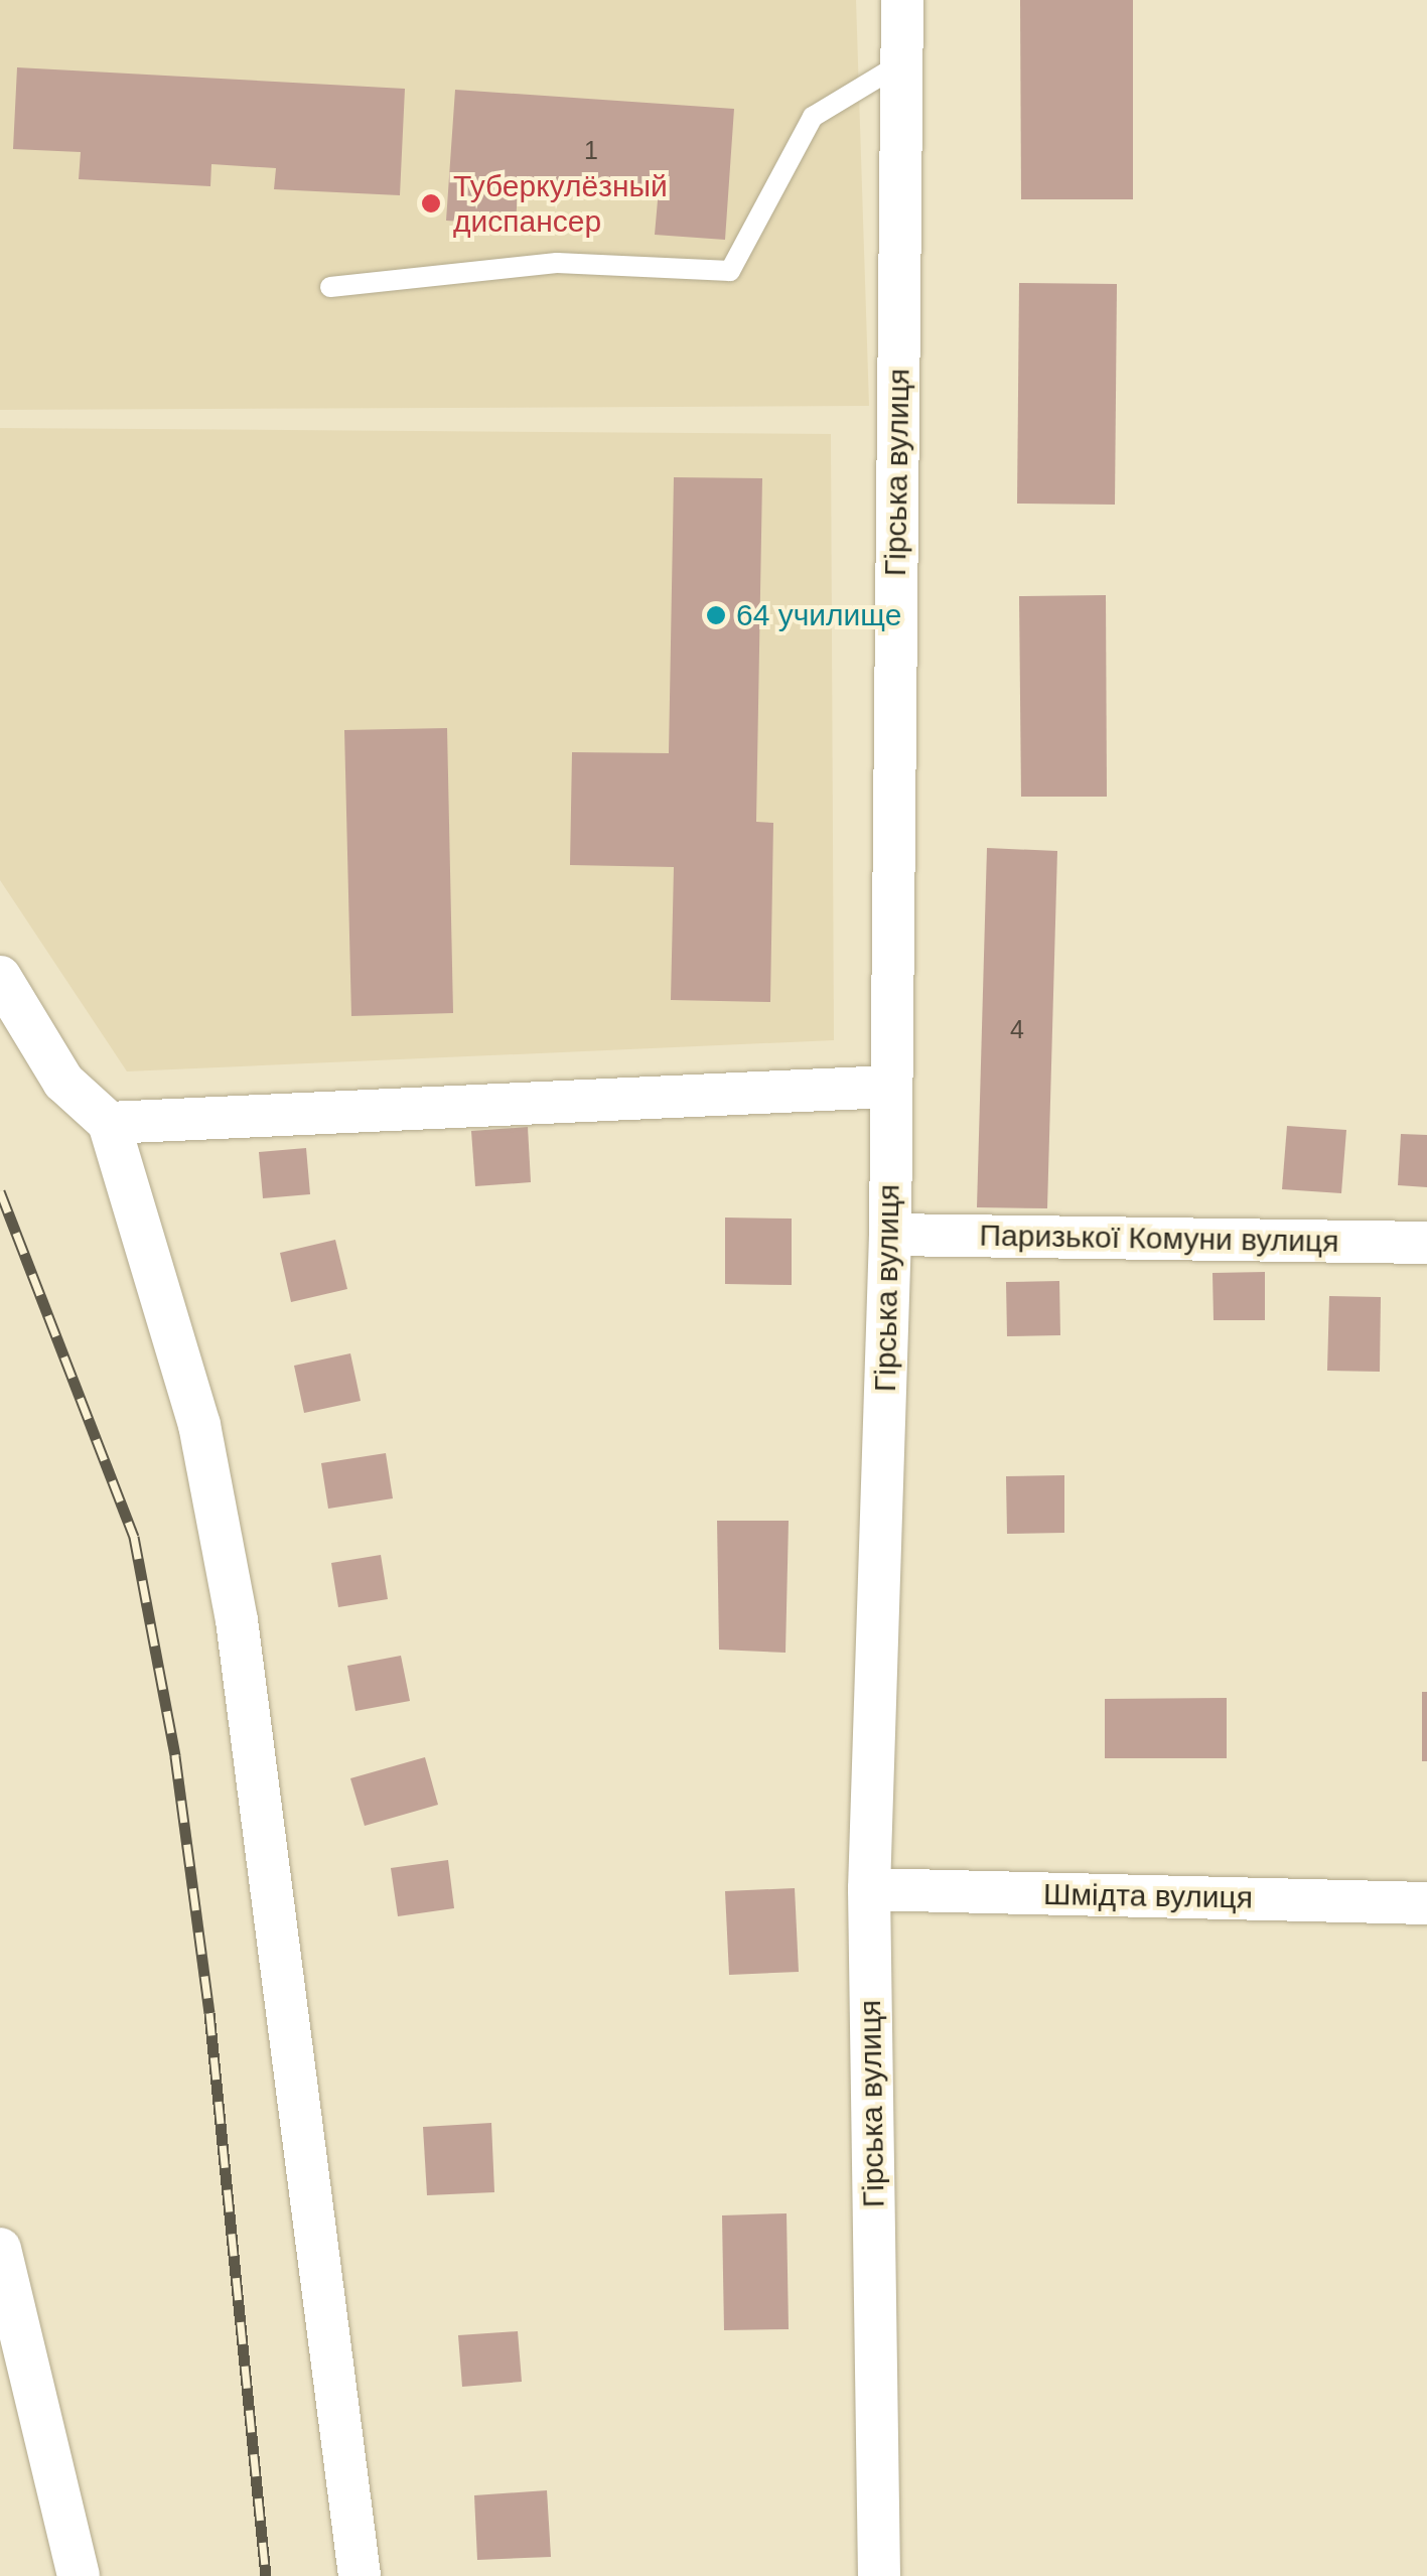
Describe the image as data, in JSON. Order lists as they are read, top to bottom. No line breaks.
{"streets":{"street":["Гірська вулиця","Паризької Комуни вулиця","Шмідта вулиця"]},"crossings":[["Гірська вулиця","Паризької Комуни вулиця"],["Гірська вулиця","Шмідта вулиця"]],"places":["Туберкулёзный диспансер","64 училище"],"house_numbers":["1","4"]}
